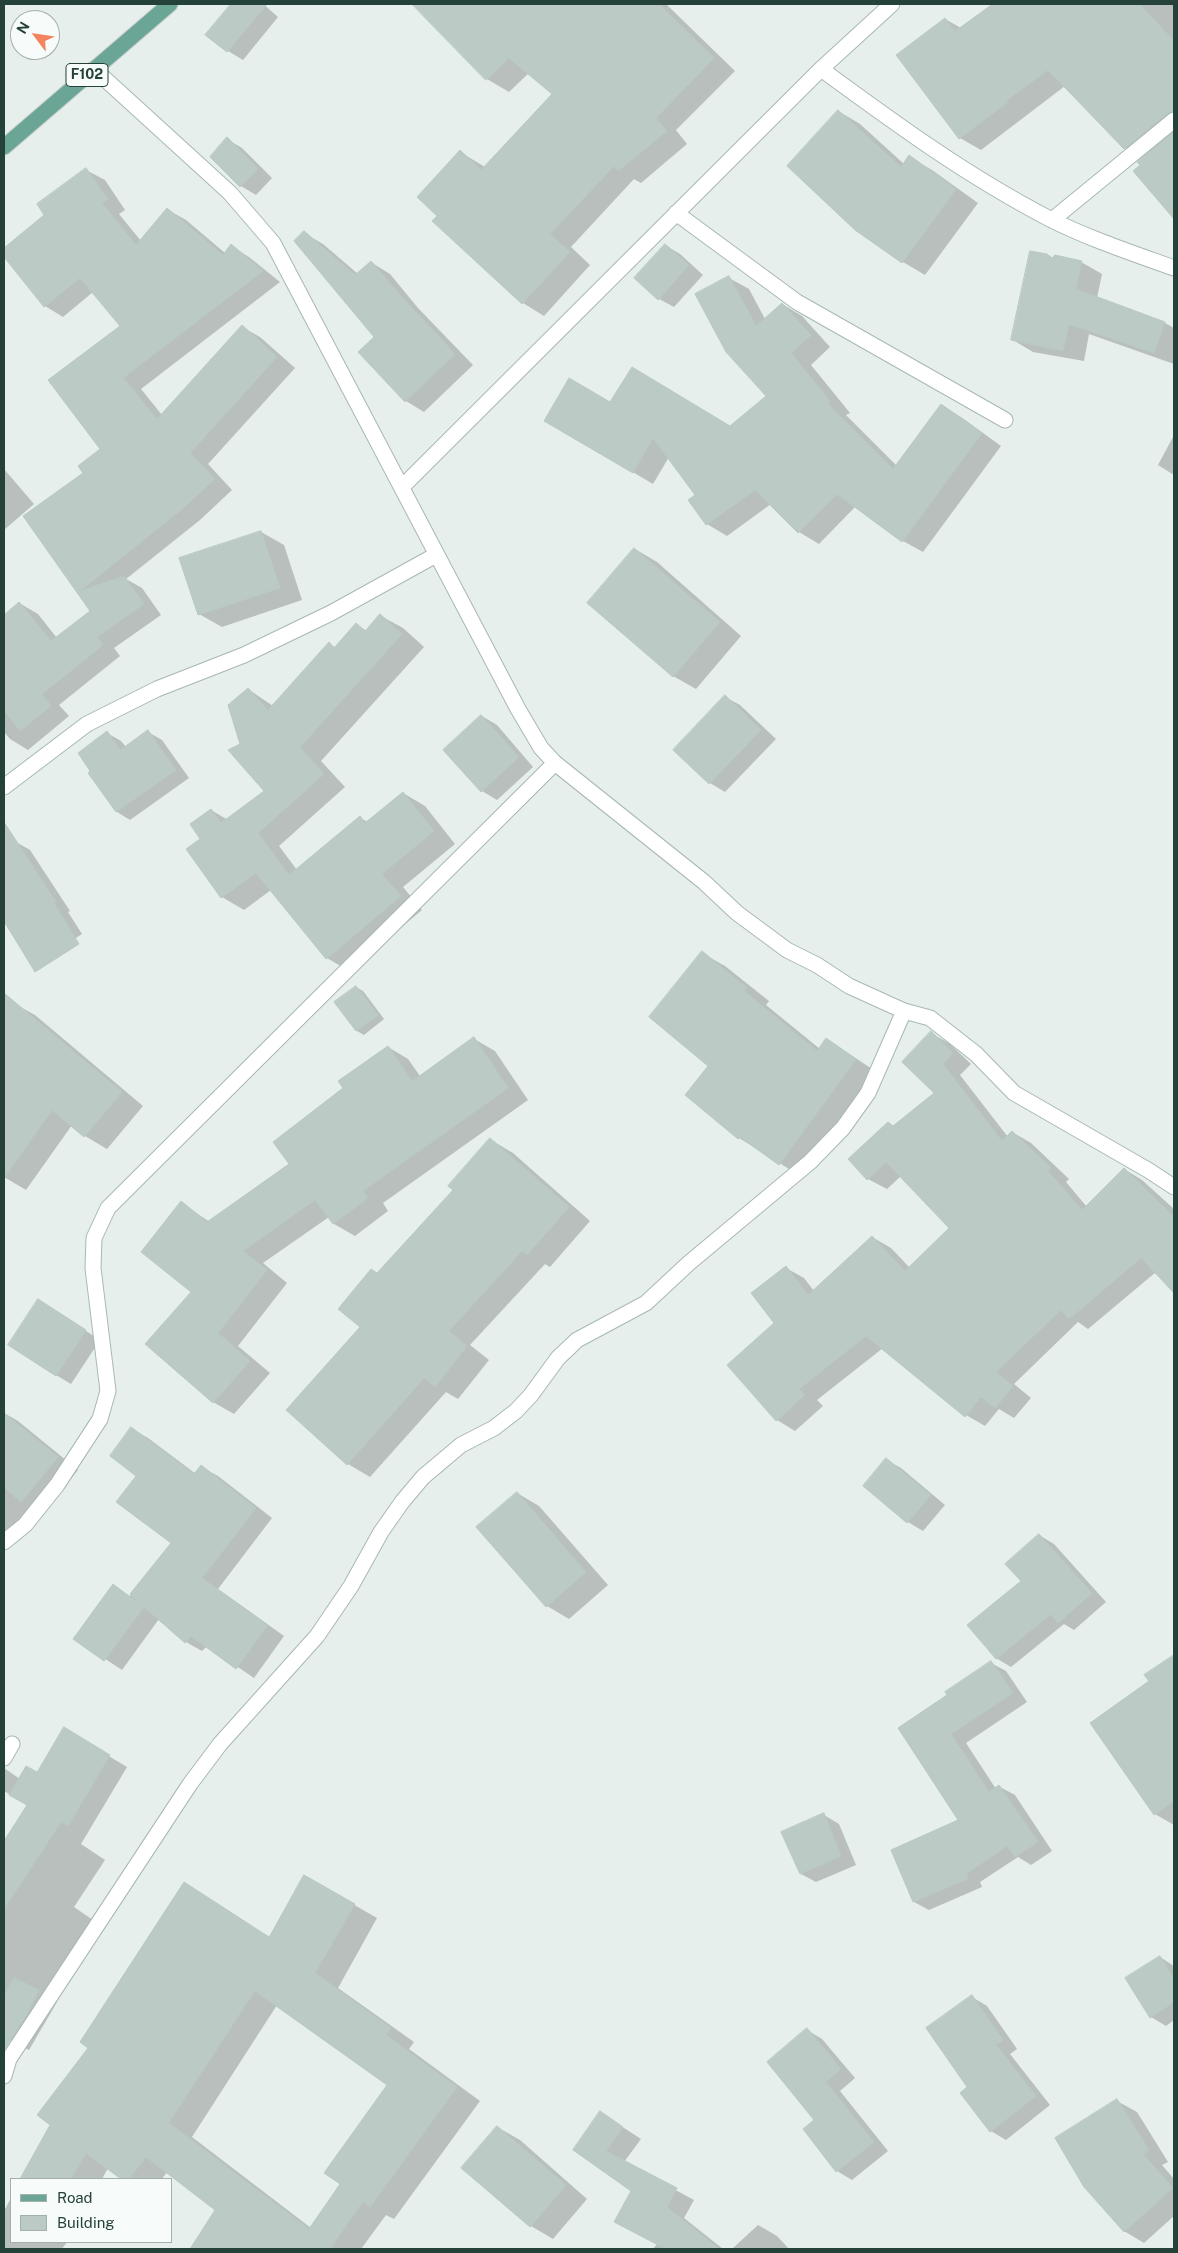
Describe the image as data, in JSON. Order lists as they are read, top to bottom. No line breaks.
{"streets":{"main road":["F102"]},"legend":["Road","Building"],"north":"top left"}
